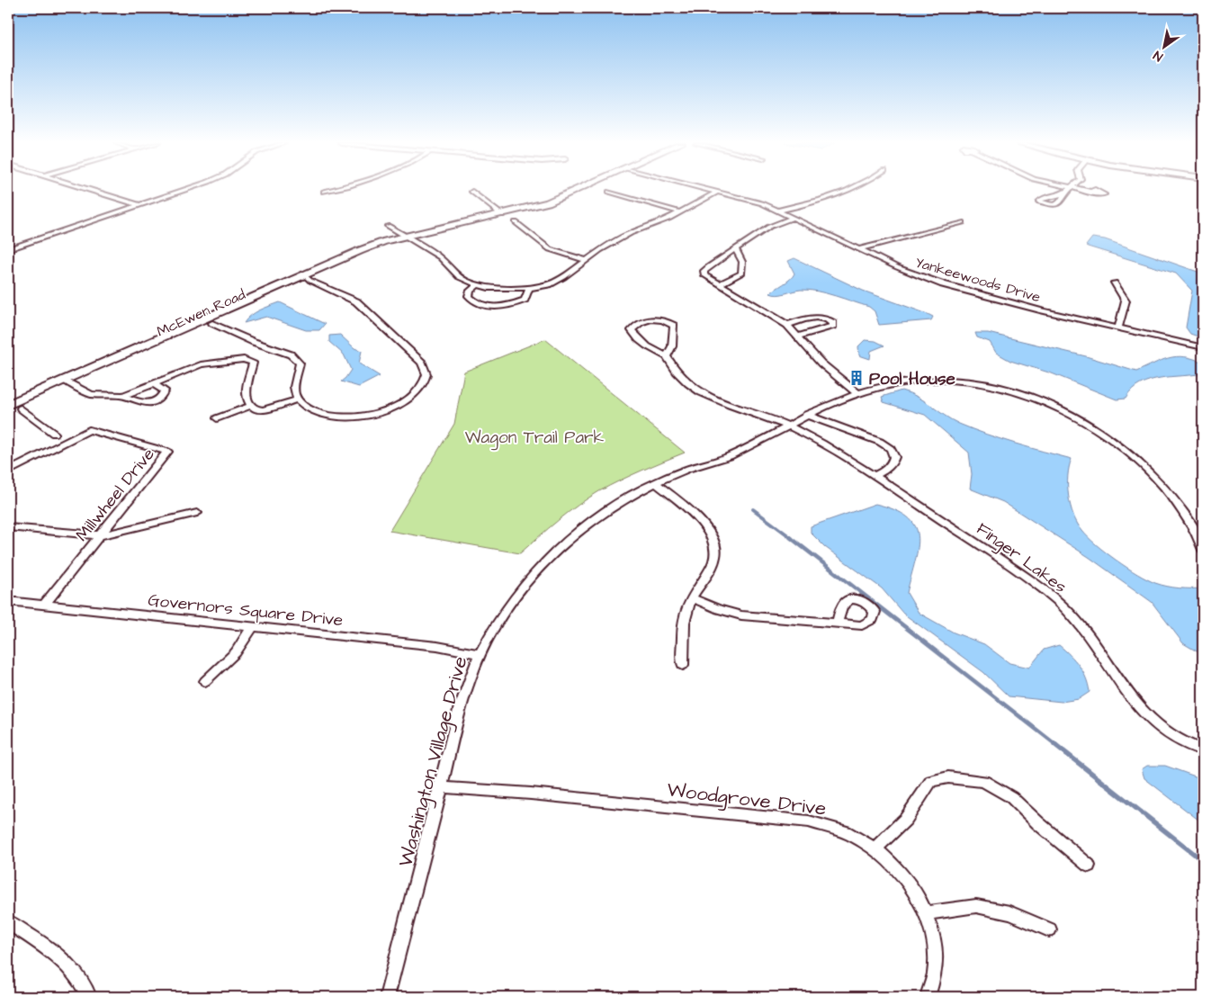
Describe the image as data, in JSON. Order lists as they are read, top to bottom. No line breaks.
{"streets":{"street":["Yankeewoods Drive","McEwen Road","Millwheel Drive","Finger Lakes","Governors Square Drive","Washington Village Drive","Woodgrove Drive"]},"crossings":[["Millwheel Drive","Governors Square Drive"],["Finger Lakes","Washington Village Drive"],["Governors Square Drive","Washington Village Drive"],["Washington Village Drive","Woodgrove Drive"]],"parks":["Wagon Trail Park"],"places":{"building":["Pool House"]},"north":"bottom left"}
